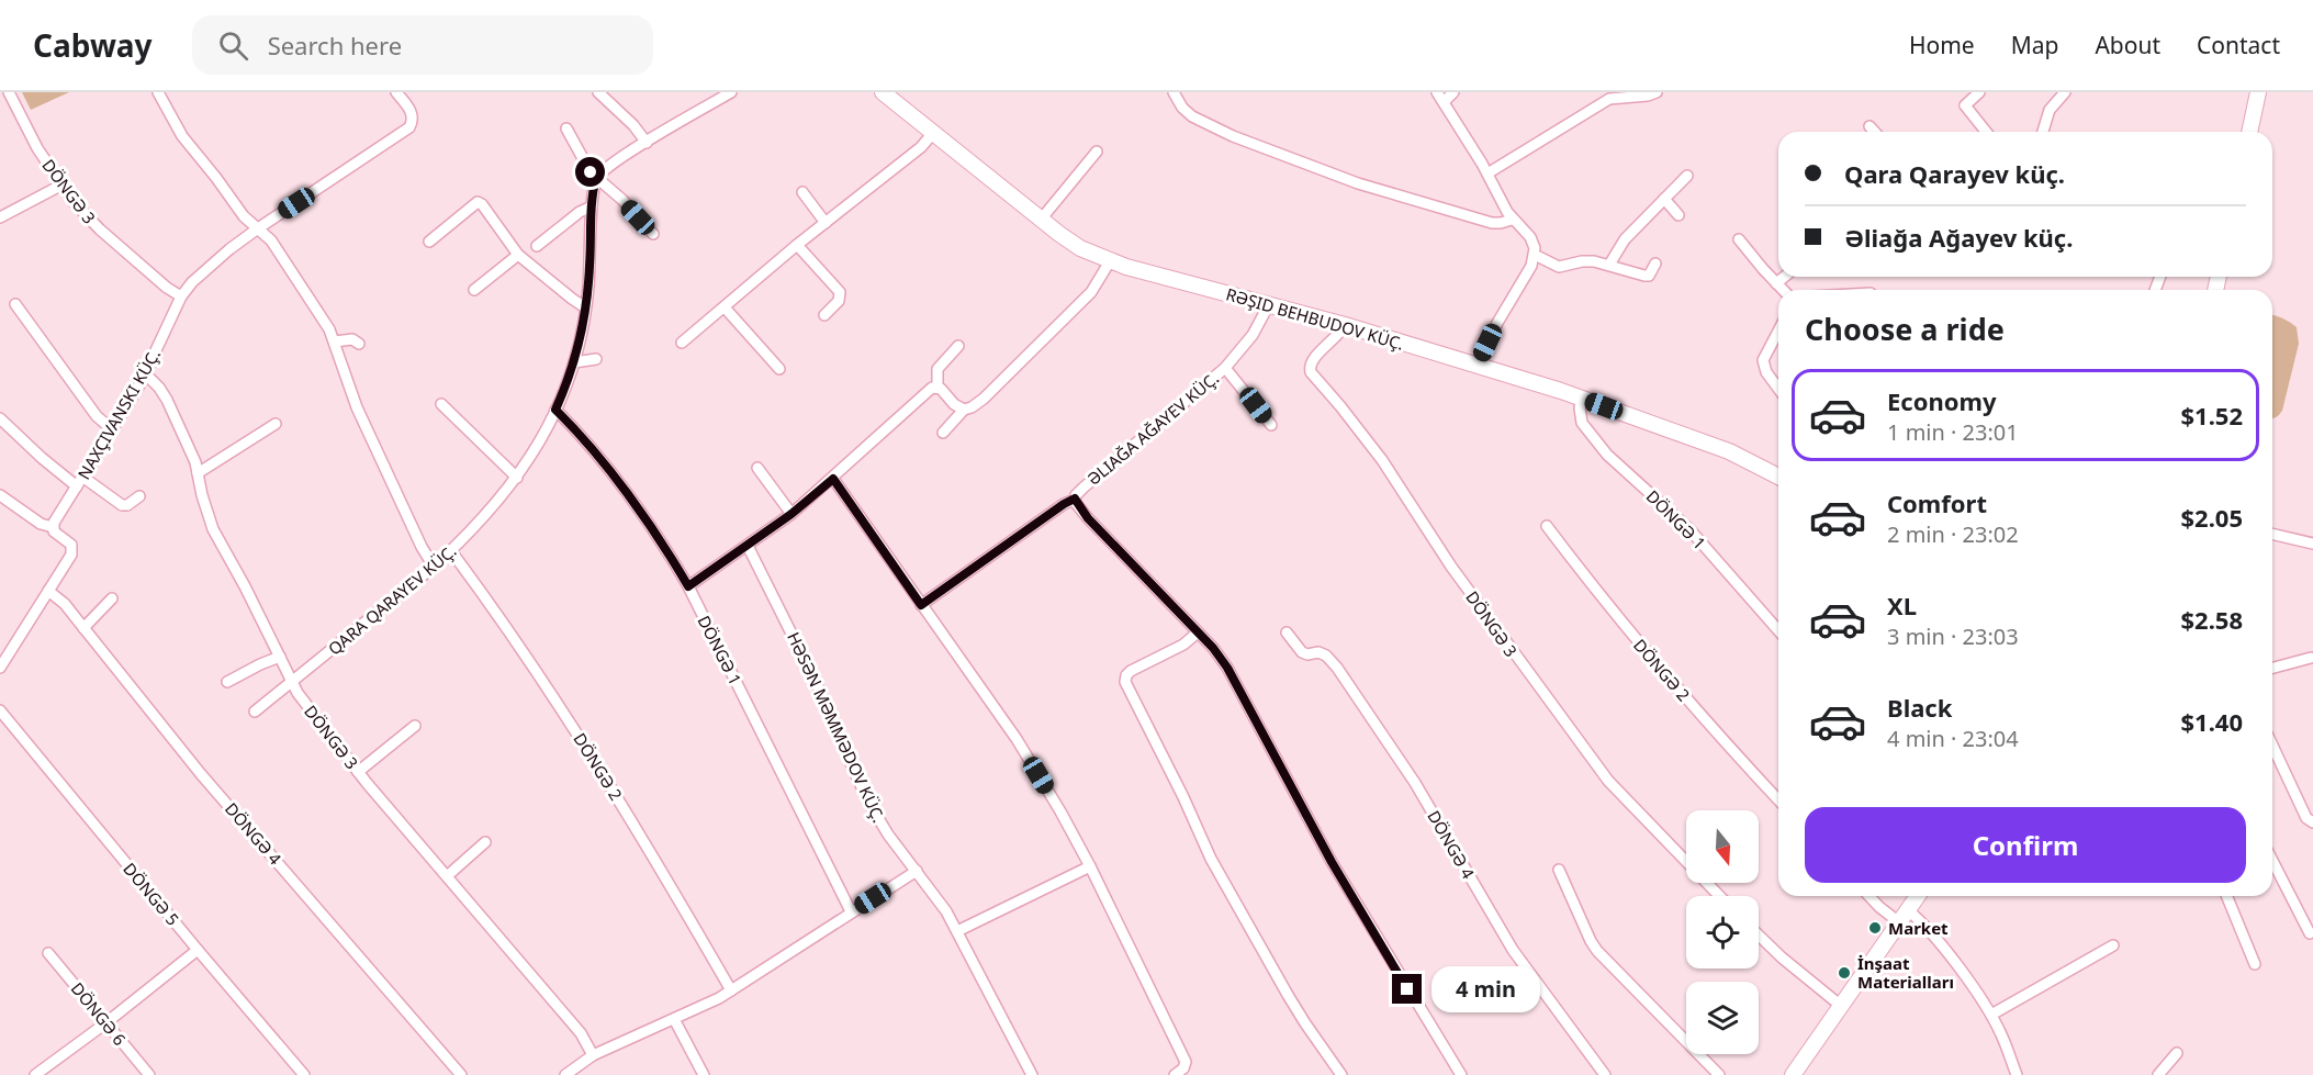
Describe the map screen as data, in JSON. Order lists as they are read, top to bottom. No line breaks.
{"streets":{"street":["DÖNGƏ 3","RƏŞID BEHBUDOV KÜÇ.","ƏLIAĞA AĞAYEV KÜÇ.","DÖNGƏ 1","QARA QARAYEV KÜÇ.","DÖNGƏ 2","HƏSƏN MƏMMƏDOV KÜÇ.","DÖNGƏ 4","DÖNGƏ 5","DÖNGƏ 6"]},"crossings":[["DÖNGƏ 3","RƏŞID BEHBUDOV KÜÇ."],["DÖNGƏ 3","QARA QARAYEV KÜÇ."],["RƏŞID BEHBUDOV KÜÇ.","ƏLIAĞA AĞAYEV KÜÇ."],["RƏŞID BEHBUDOV KÜÇ.","DÖNGƏ 1"],["DÖNGƏ 1","QARA QARAYEV KÜÇ."],["QARA QARAYEV KÜÇ.","DÖNGƏ 2"]],"places":["Market","İnşaat Materialları"],"north":"bottom","page":{"header":"Cabway","search":"Search here","nav":["Home","Map","About","Contact"],"banner":["Qara Qarayev küç.","Əliağa Ağayev küç."],"heading":"Choose a ride","list":[{"name":"Economy","note":"1 min · 23:01","value":"$1.52"},{"name":"Comfort","note":"2 min · 23:02","value":"$2.05"},{"name":"XL","note":"3 min · 23:03","value":"$2.58"},{"name":"Black","note":"4 min · 23:04","value":"$1.40"}],"buttons":"Confirm","bubble":"4 min"}}
